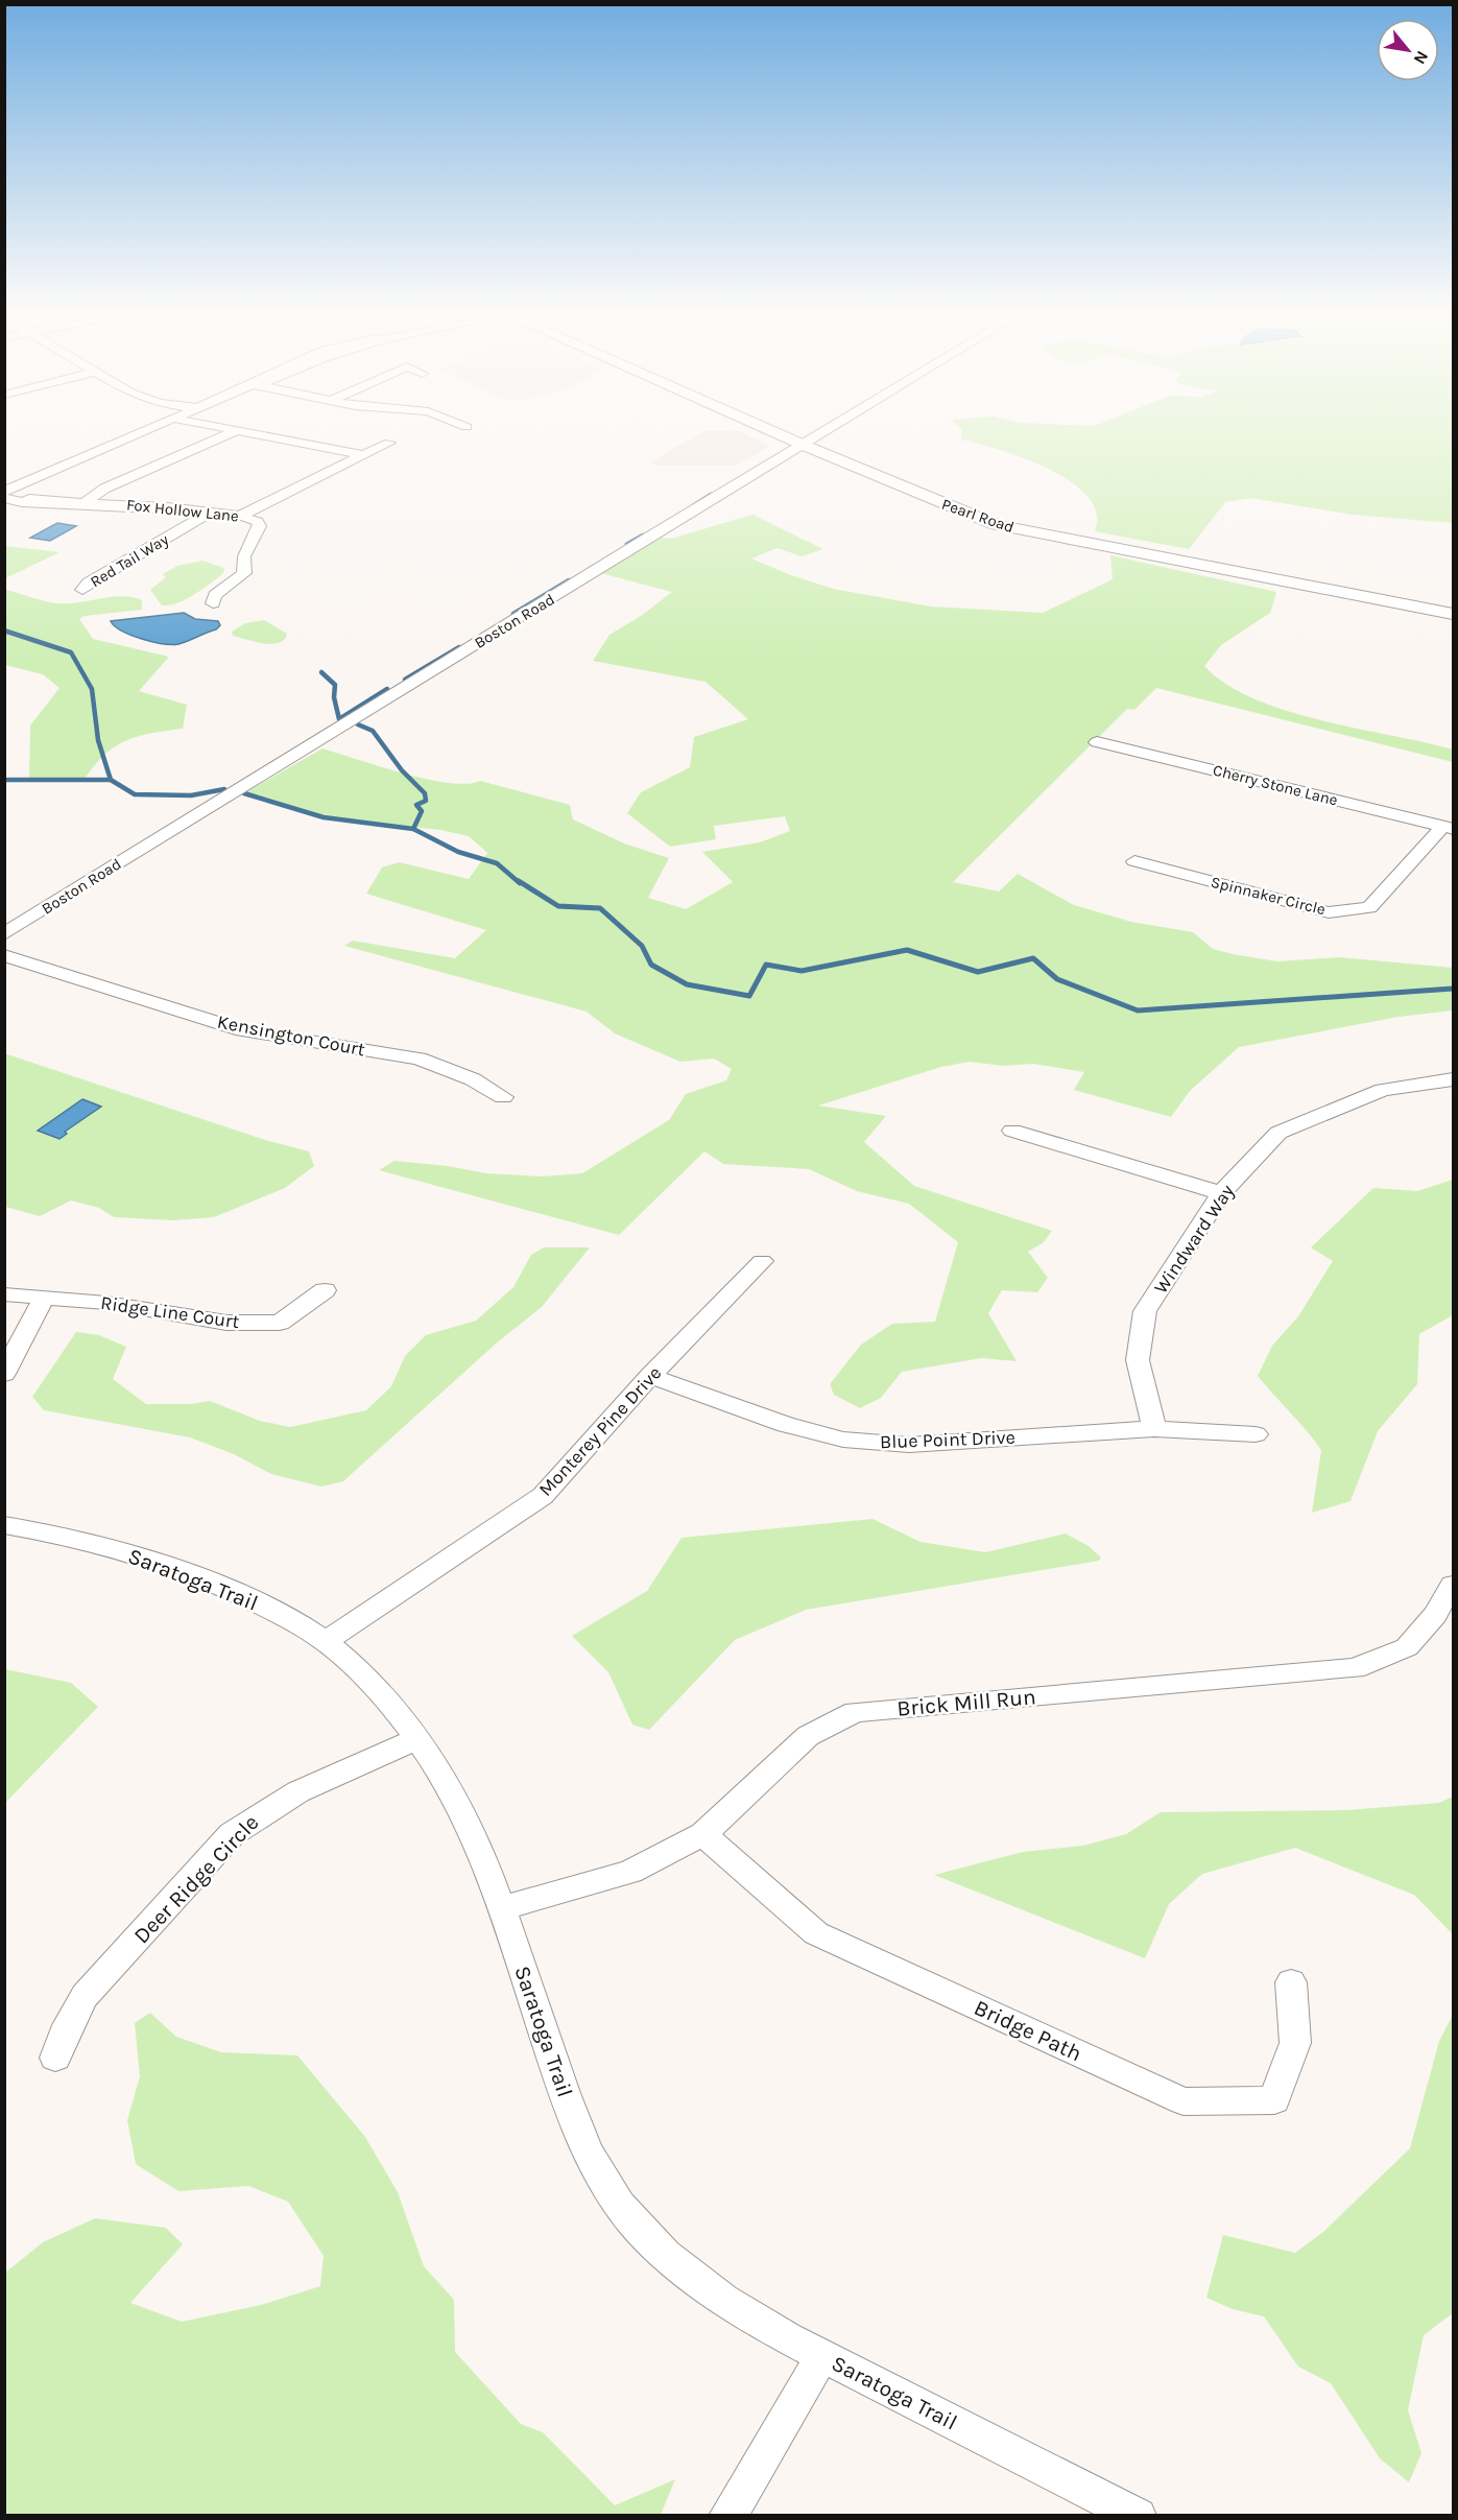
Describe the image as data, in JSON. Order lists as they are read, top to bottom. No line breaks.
{"streets":{"main road":["Pearl Road"],"street":["Fox Hollow Lane","Red Tail Way","Boston Road","Cherry Stone Lane","Spinnaker Circle","Kensington Court","Windward Way","Ridge Line Court","Monterey Pine Drive","Blue Point Drive","Saratoga Trail","Brick Mill Run","Deer Ridge Circle","Bridge Path"]},"crossings":[["Fox Hollow Lane","Red Tail Way"],["Pearl Road","Boston Road"],["Cherry Stone Lane","Spinnaker Circle"],["Windward Way","Blue Point Drive"],["Monterey Pine Drive","Blue Point Drive"],["Monterey Pine Drive","Saratoga Trail"],["Saratoga Trail","Brick Mill Run"],["Saratoga Trail","Deer Ridge Circle"],["Brick Mill Run","Bridge Path"]],"north":"bottom right"}
